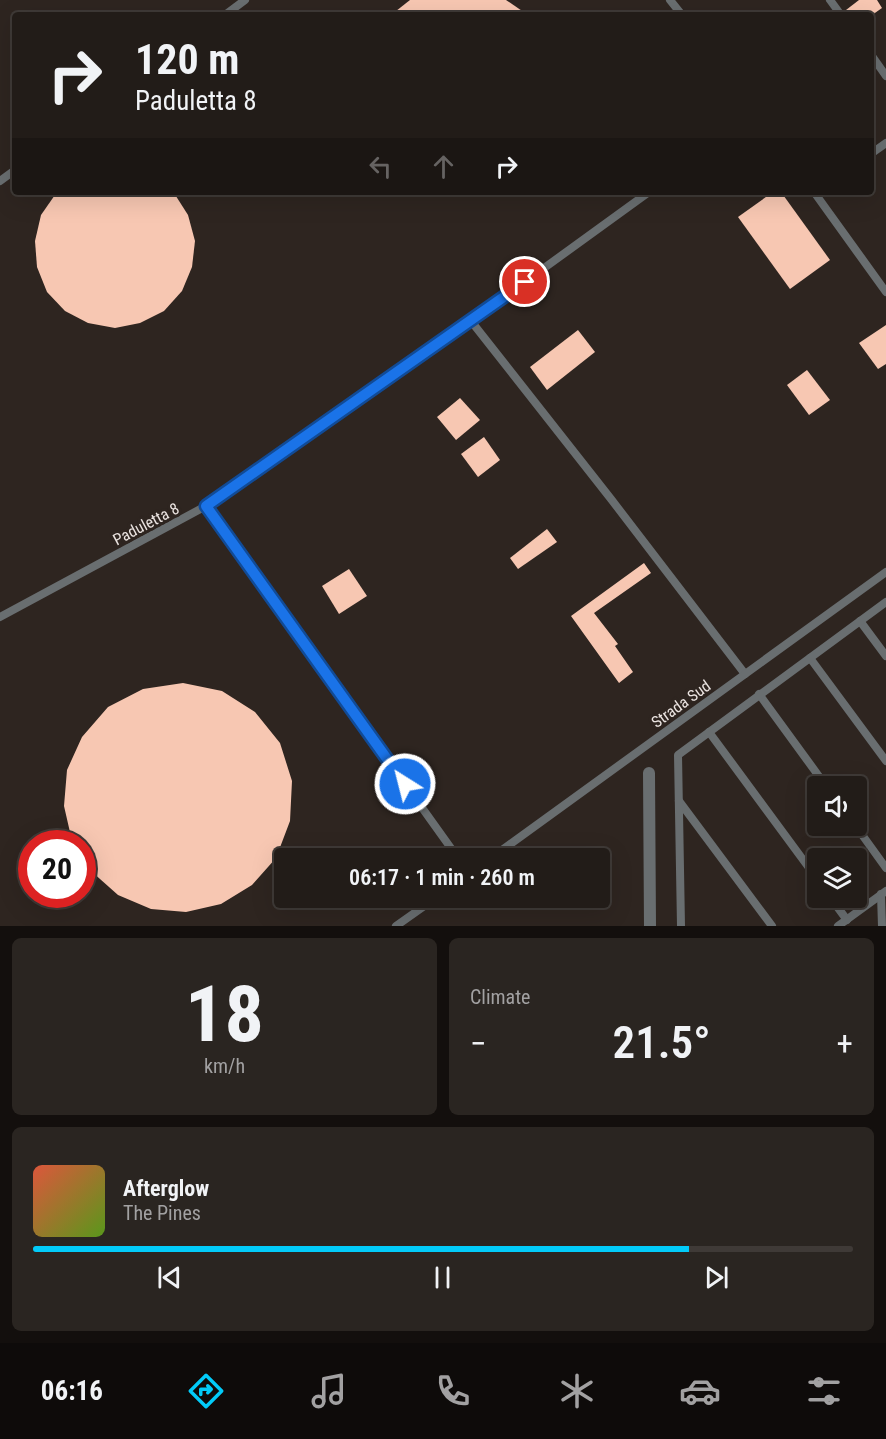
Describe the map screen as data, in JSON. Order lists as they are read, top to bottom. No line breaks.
{"streets":{"lane":["Paduletta 8","Strada Sud"]},"page":{"turn":["120 m","Paduletta 8"],"limit":"20","trip":"06:17 · 1 min · 260 m","tile":[["18","km/h"],"Climate"],"heat":["−","21.5°","+"],"song":["Afterglow","The Pines"],"tabs":"06:16"}}
